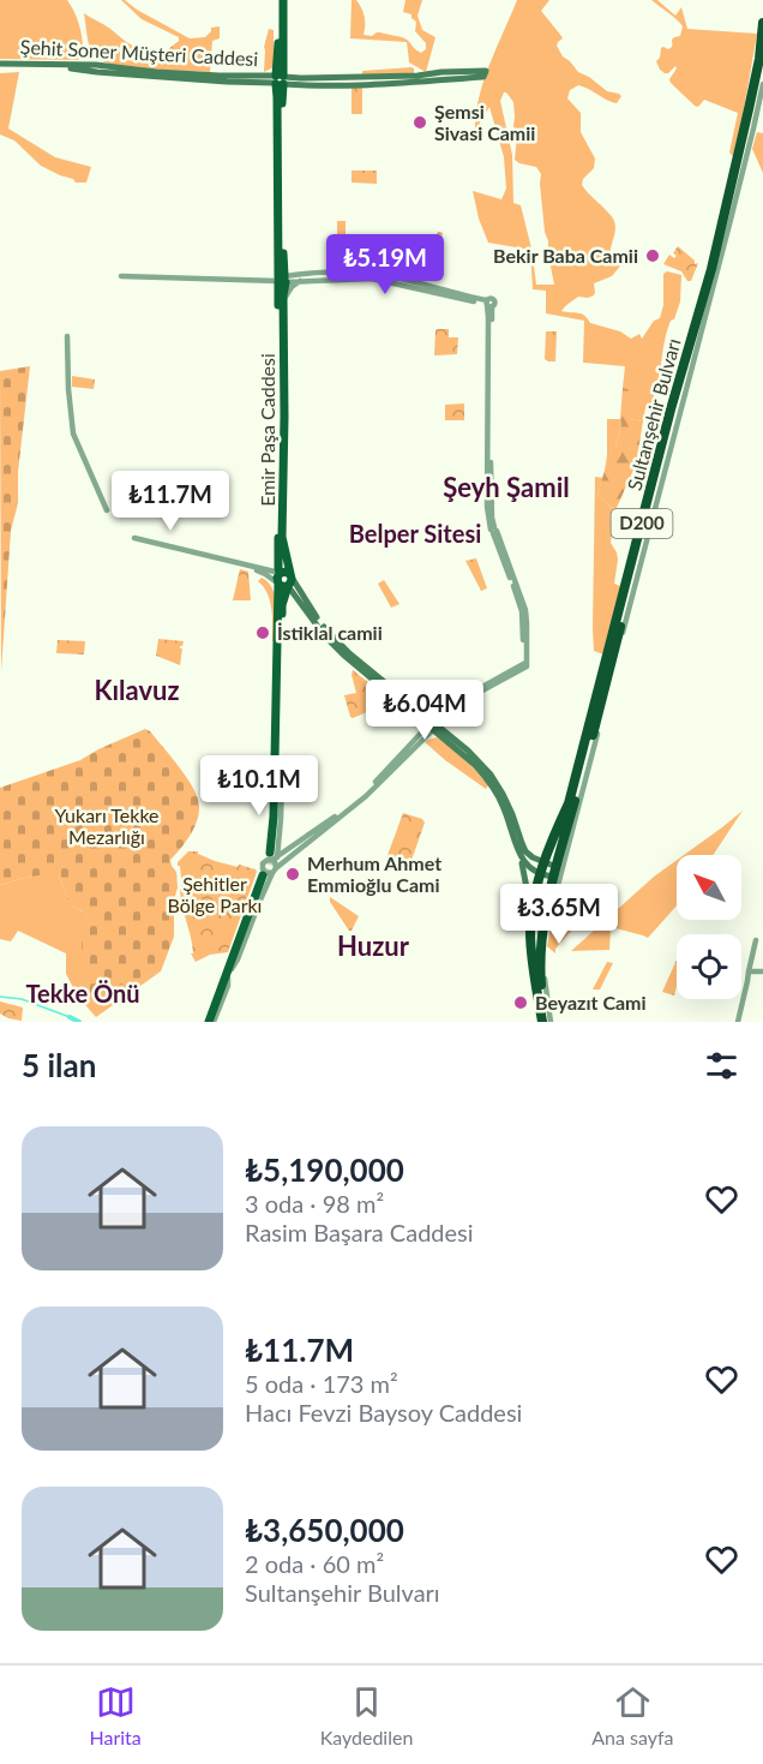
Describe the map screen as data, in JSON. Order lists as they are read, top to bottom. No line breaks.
{"streets":{"highway":["Sultanşehir Bulvarı","D200"],"main road":["Şehit Soner Müşteri Caddesi","Emir Paşa Caddesi"]},"crossings":[["Şehit Soner Müşteri Caddesi","Emir Paşa Caddesi"]],"districts":["Şeyh Şamil","Belper Sitesi","Kılavuz","Huzur","Tekke Önü"],"parks":["Yukarı Tekke Mezarlığı","Şehitler Bölge Parkı"],"places":["Şemsi Sivasi Camii","Bekir Baba Camii","İstiklal camii","Merhum Ahmet Emmioğlu Cami","Beyazıt Cami"],"north":"top left","page":{"price":["₺5.19M","₺11.7M","₺6.04M","₺10.1M","₺3.65M"],"heading":"5 ilan","list":[{"name":"₺5,190,000","note":"3 oda · 98 m² · Rasim Başara Caddesi"},{"name":"₺11.7M","note":"5 oda · 173 m² · Hacı Fevzi Baysoy Caddesi"},{"name":"₺3,650,000","note":"2 oda · 60 m² · Sultanşehir Bulvarı"}],"tabs":["Harita","Kaydedilen","Ana sayfa"]}}
